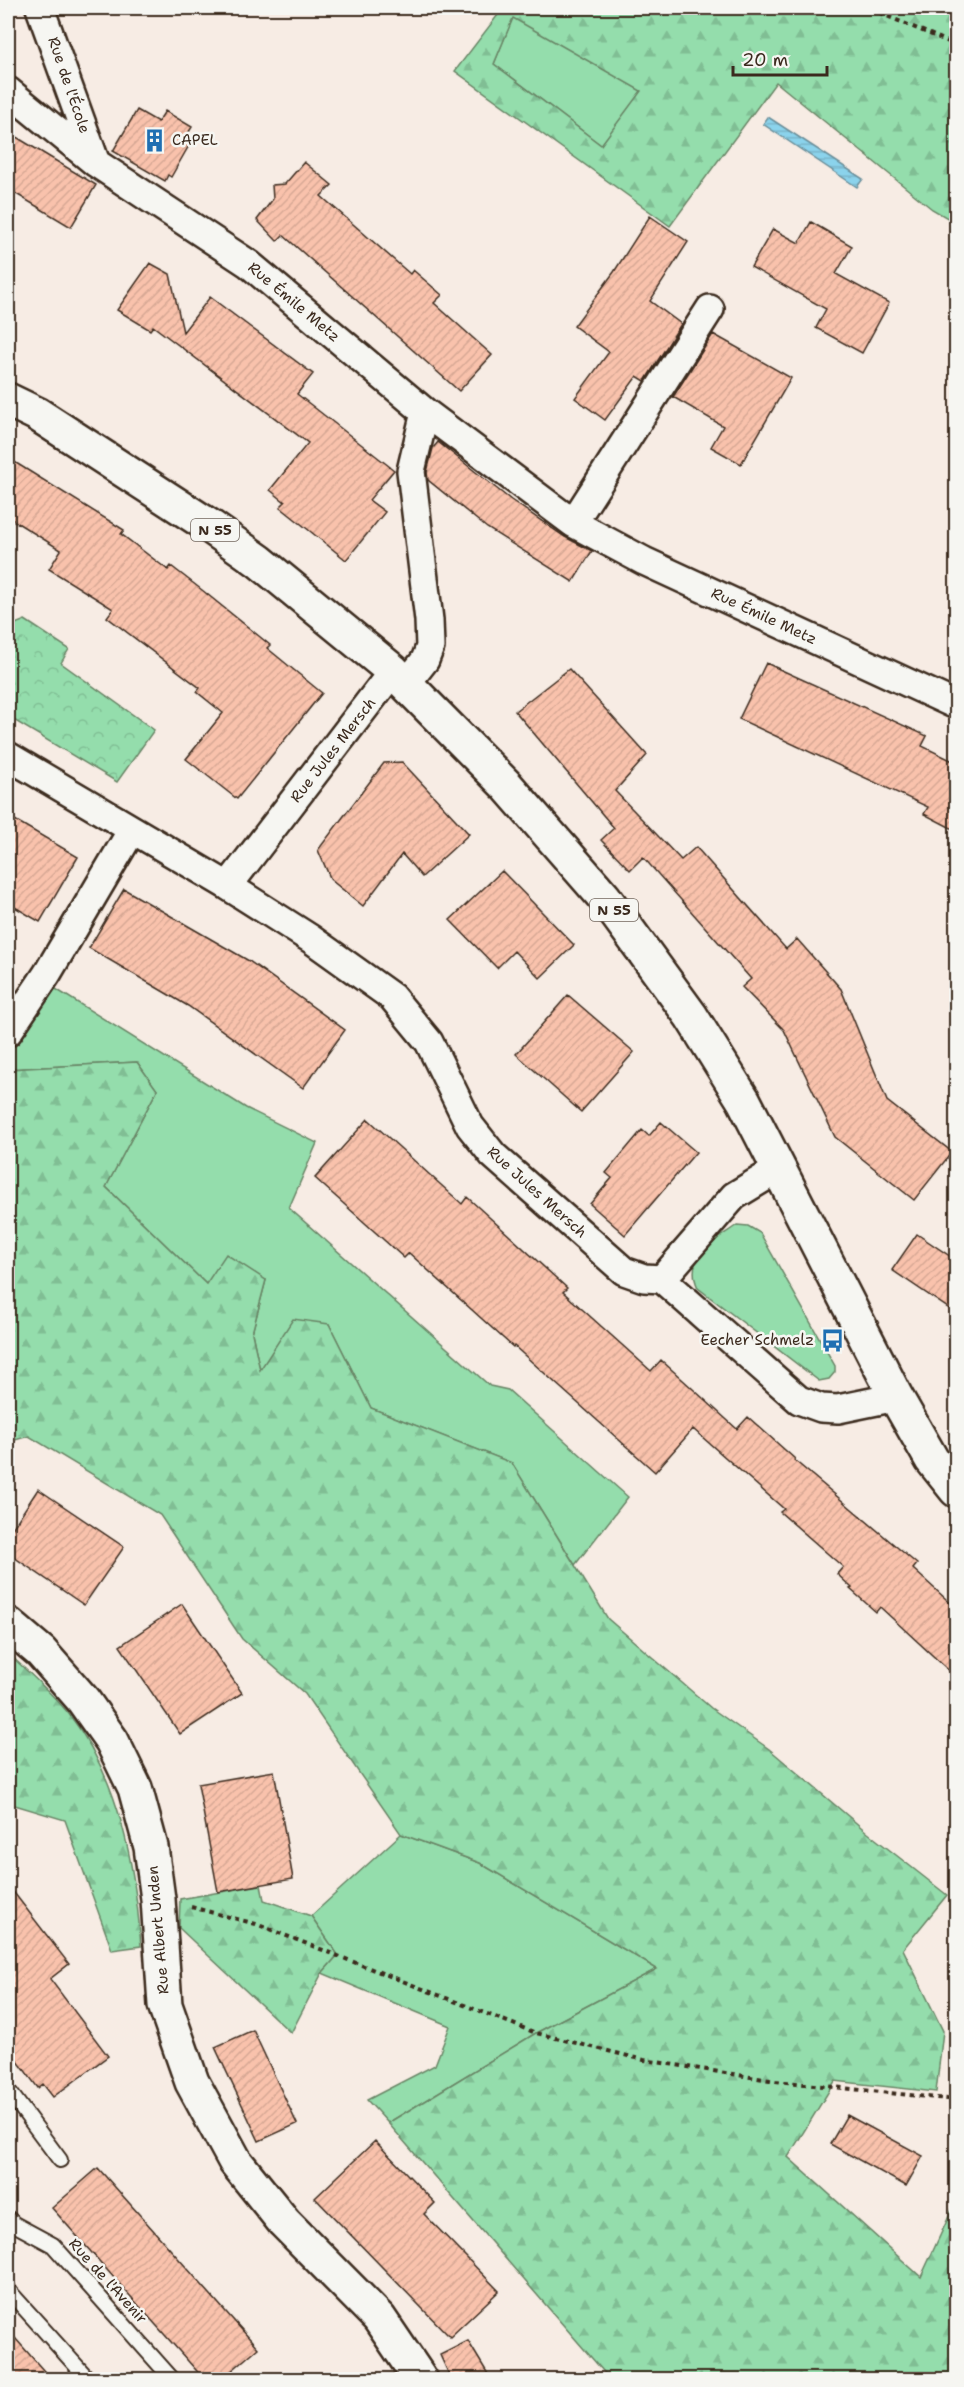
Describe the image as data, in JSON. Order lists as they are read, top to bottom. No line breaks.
{"streets":{"main road":["N 55","Rue Albert Unden"],"street":["Rue de l'École","Rue Émile Metz","Rue Jules Mersch"],"lane":["Rue de l'Avenir"]},"crossings":[["Rue de l'École","Rue Émile Metz"],["Rue Émile Metz","Rue Jules Mersch"],["N 55","Rue Jules Mersch"]],"places":{"building":["CAPEL"],"bus stop":["Eecher Schmelz"]},"scale_bar":"20 m"}
